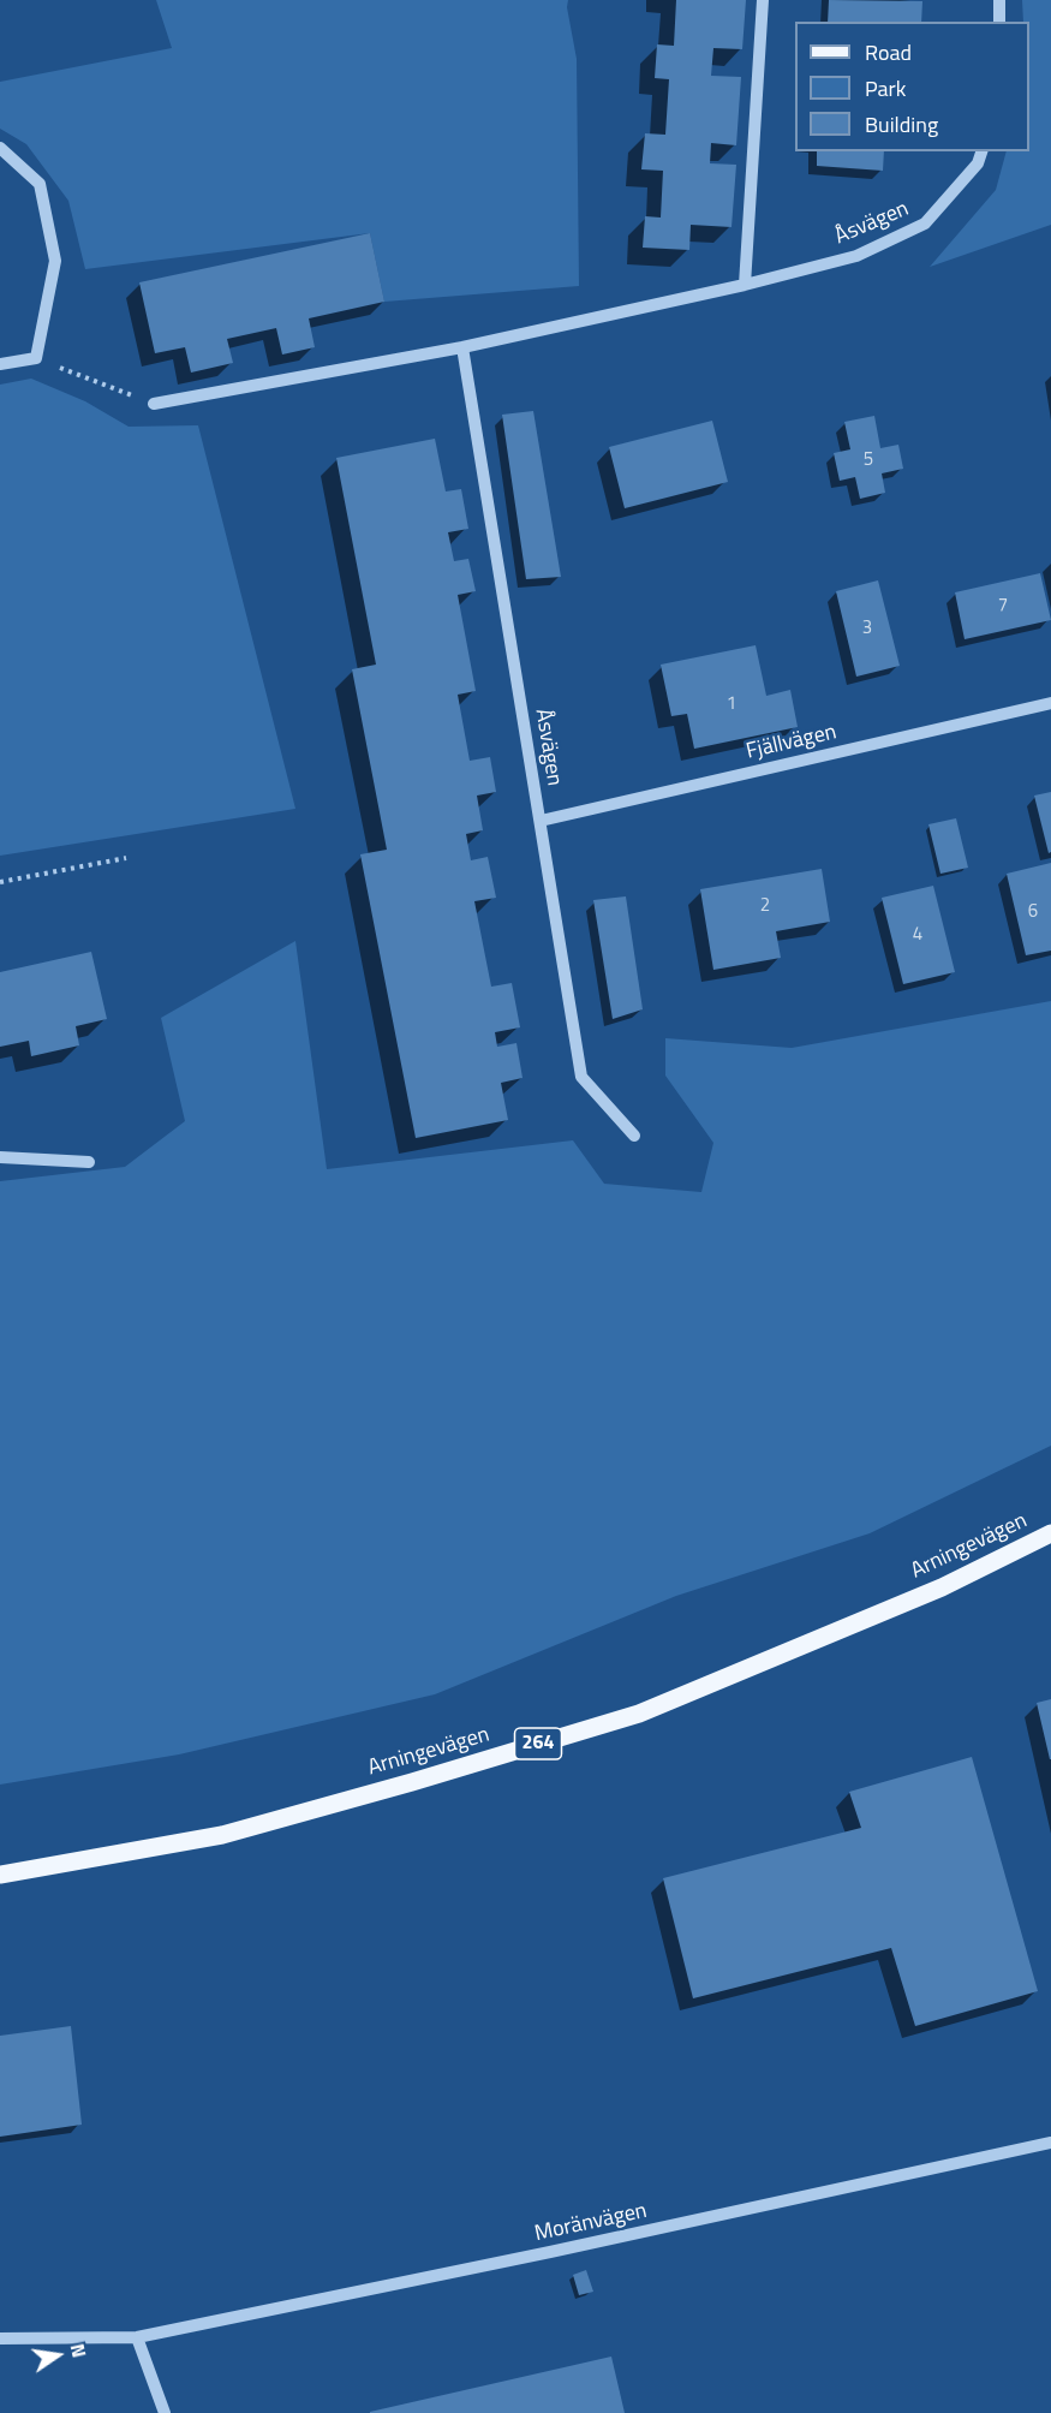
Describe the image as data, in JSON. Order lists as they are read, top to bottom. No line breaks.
{"streets":{"main road":["Arningevägen","264"],"street":["Åsvägen","Fjällvägen","Moränvägen"]},"crossings":[["Åsvägen","Fjällvägen"]],"house_numbers":["5","7","3","1","2","6","4"],"legend":["Road","Park","Building"],"north":"right"}
